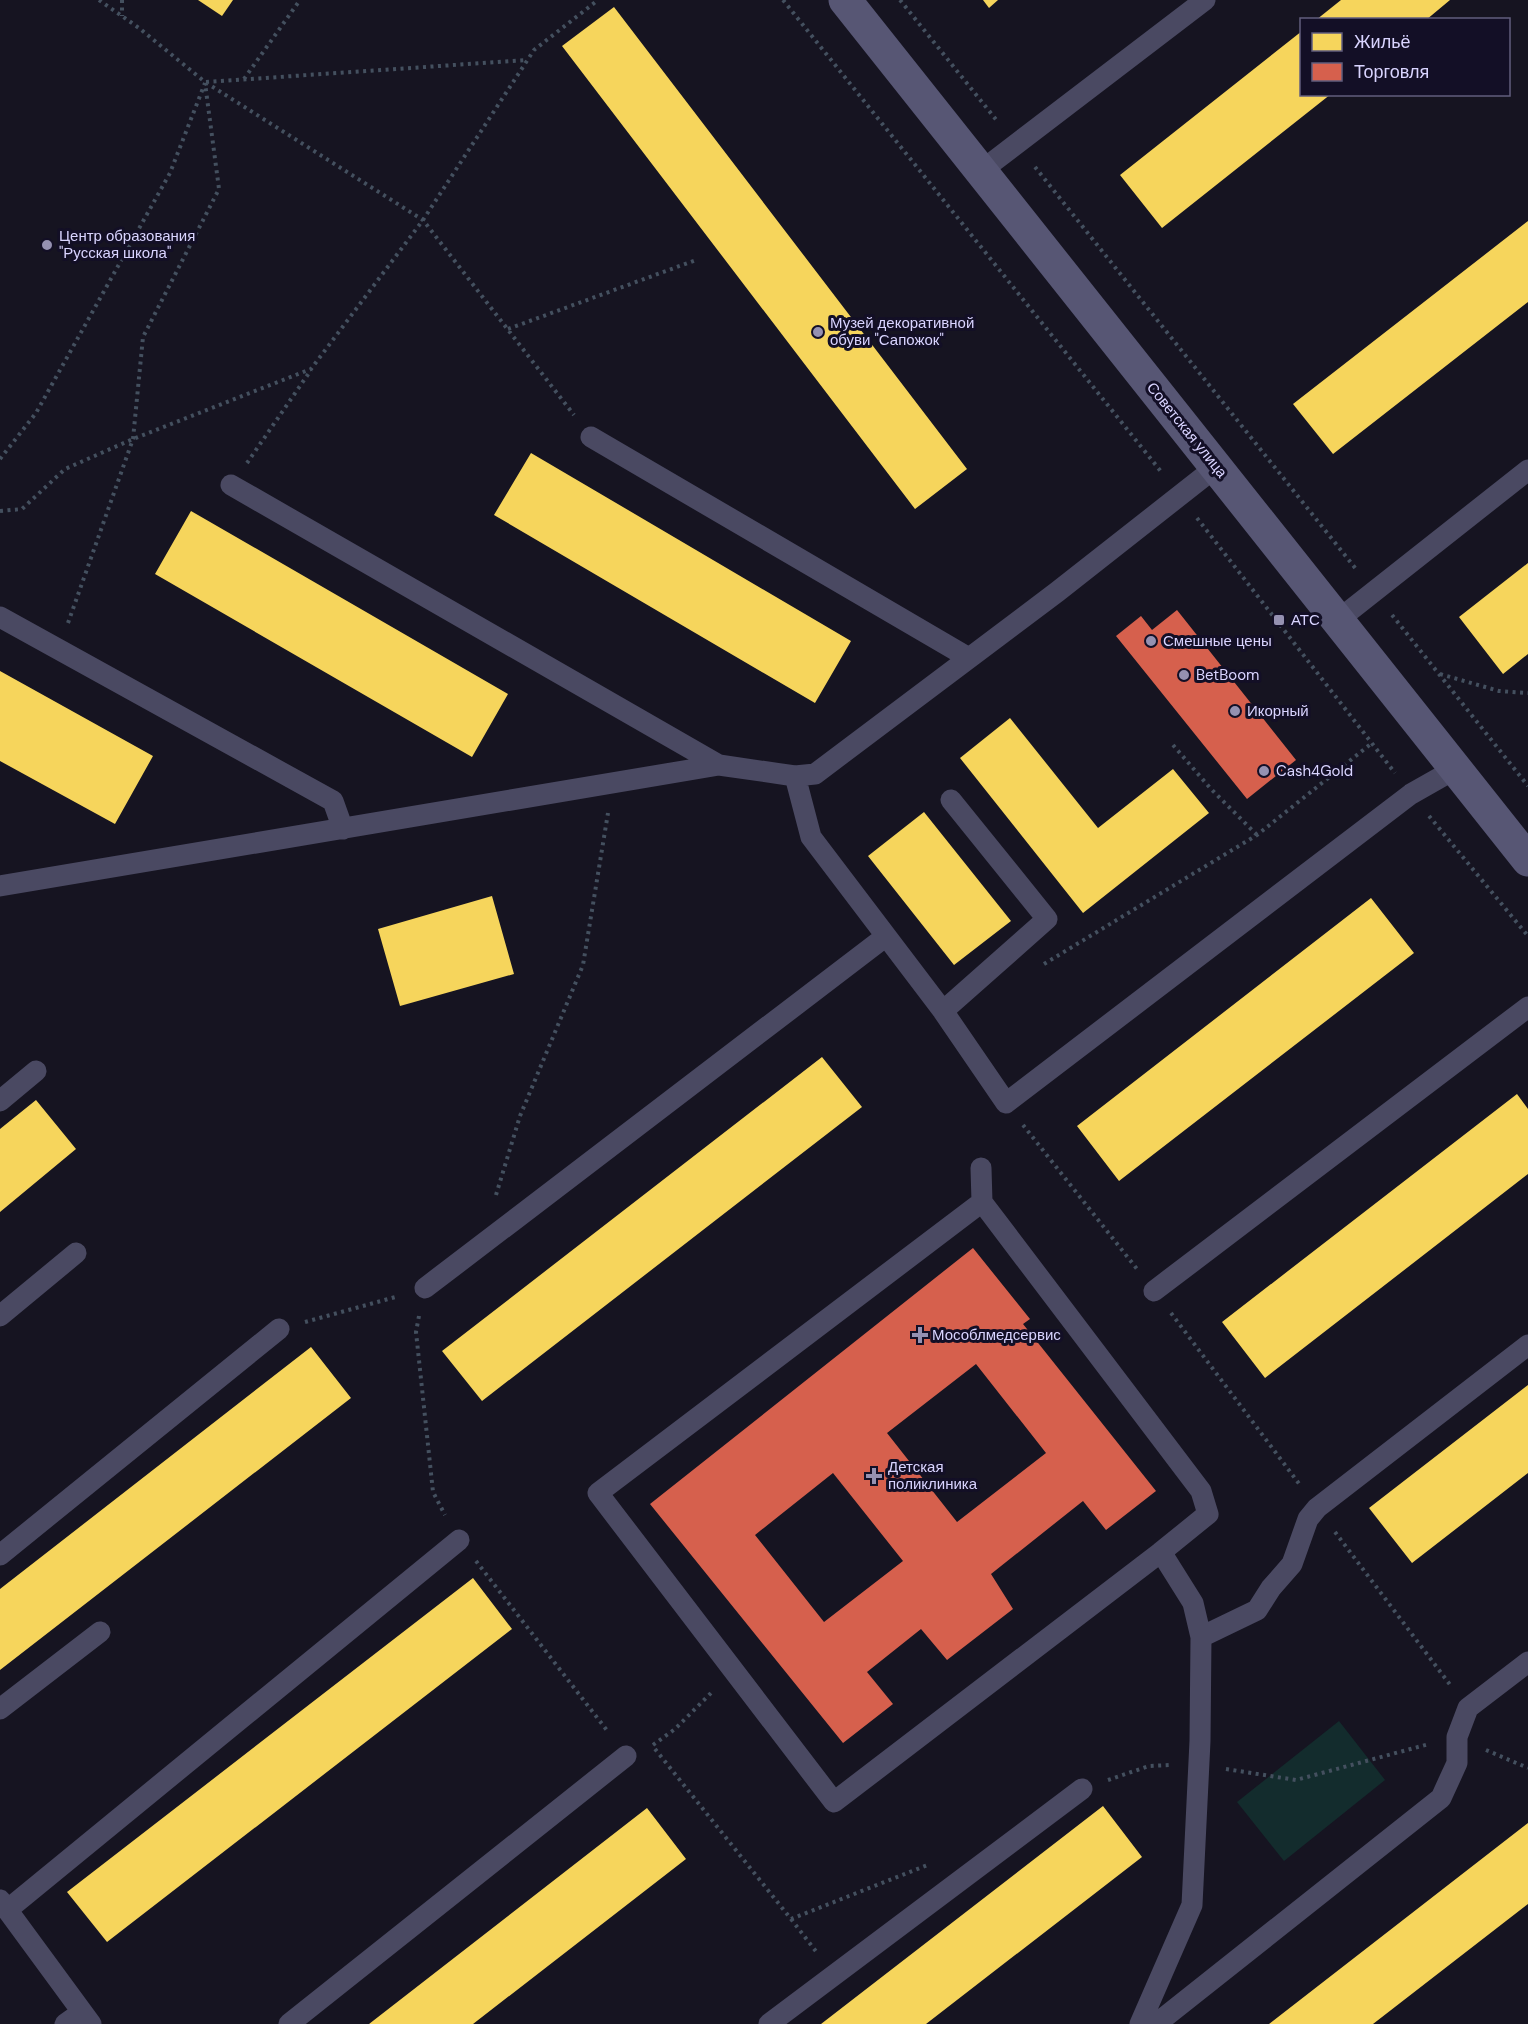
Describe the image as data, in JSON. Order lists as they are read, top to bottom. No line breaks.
{"streets":{"main road":["Советская улица"]},"places":{"other":["Центр образования \"Русская школа\"","Музей декоративной обуви \"Сапожок\"","Смешные цены","BetBoom","Икорный","Cash4Gold"],"transit":["АТС"],"health":["Мособлмедсервис","Детская поликлиника"]},"legend":["Жильё","Торговля"]}
